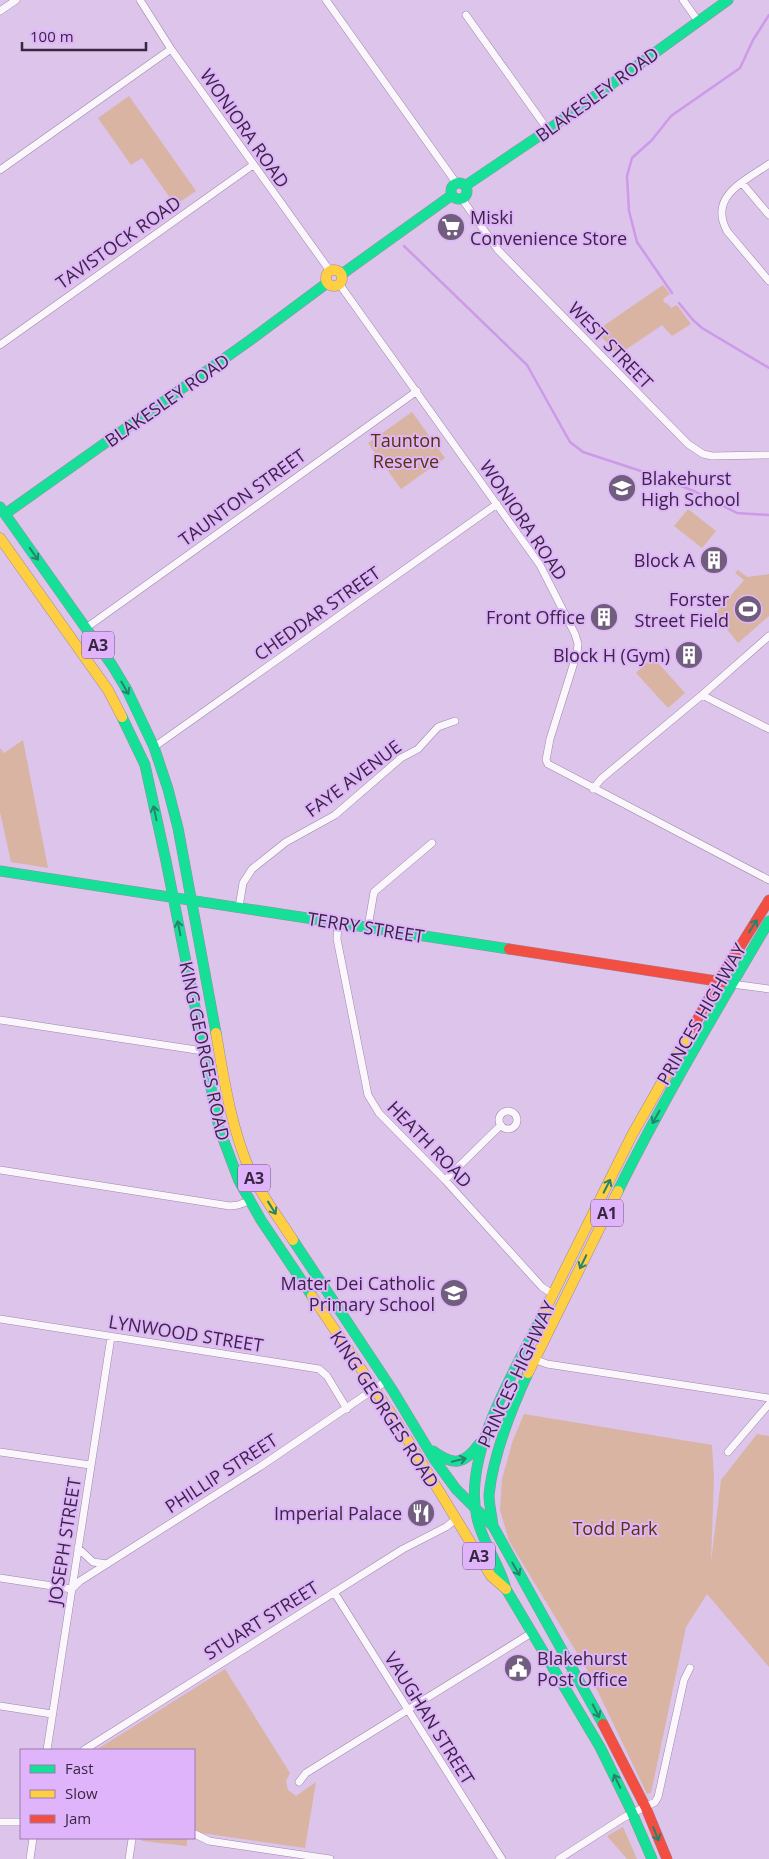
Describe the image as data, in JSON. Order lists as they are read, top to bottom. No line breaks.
{"streets":{"main road":["BLAKESLEY ROAD","A3","TERRY STREET","PRINCES HIGHWAY","KING GEORGES ROAD","A1"],"street":["WONIORA ROAD","TAVISTOCK ROAD","WEST STREET","TAUNTON STREET","CHEDDAR STREET","FAYE AVENUE","HEATH ROAD","LYNWOOD STREET","PHILLIP STREET","JOSEPH STREET","STUART STREET","VAUGHAN STREET"]},"crossings":[["BLAKESLEY ROAD","WONIORA ROAD"],["BLAKESLEY ROAD","KING GEORGES ROAD"],["WONIORA ROAD","TAVISTOCK ROAD"],["WONIORA ROAD","TAUNTON STREET"],["WONIORA ROAD","CHEDDAR STREET"],["TAUNTON STREET","KING GEORGES ROAD"],["CHEDDAR STREET","KING GEORGES ROAD"],["FAYE AVENUE","TERRY STREET"],["TERRY STREET","PRINCES HIGHWAY"],["TERRY STREET","KING GEORGES ROAD"],["TERRY STREET","HEATH ROAD"],["PRINCES HIGHWAY","KING GEORGES ROAD"],["PRINCES HIGHWAY","HEATH ROAD"],["KING GEORGES ROAD","PHILLIP STREET"],["KING GEORGES ROAD","STUART STREET"],["LYNWOOD STREET","PHILLIP STREET"],["LYNWOOD STREET","JOSEPH STREET"],["PHILLIP STREET","JOSEPH STREET"],["STUART STREET","VAUGHAN STREET"]],"parks":["Taunton Reserve","Todd Park"],"places":{"supermarket":["Miski Convenience Store"],"school or university":["Blakehurst High School","Mater Dei Catholic Primary School"],"building":["Block A","Front Office","Block H (Gym)"],"sports":["Forster Street Field"],"restaurant":["Imperial Palace"],"public building":["Blakehurst Post Office"]},"legend":["Fast","Slow","Jam"],"scale_bar":"100 m"}
